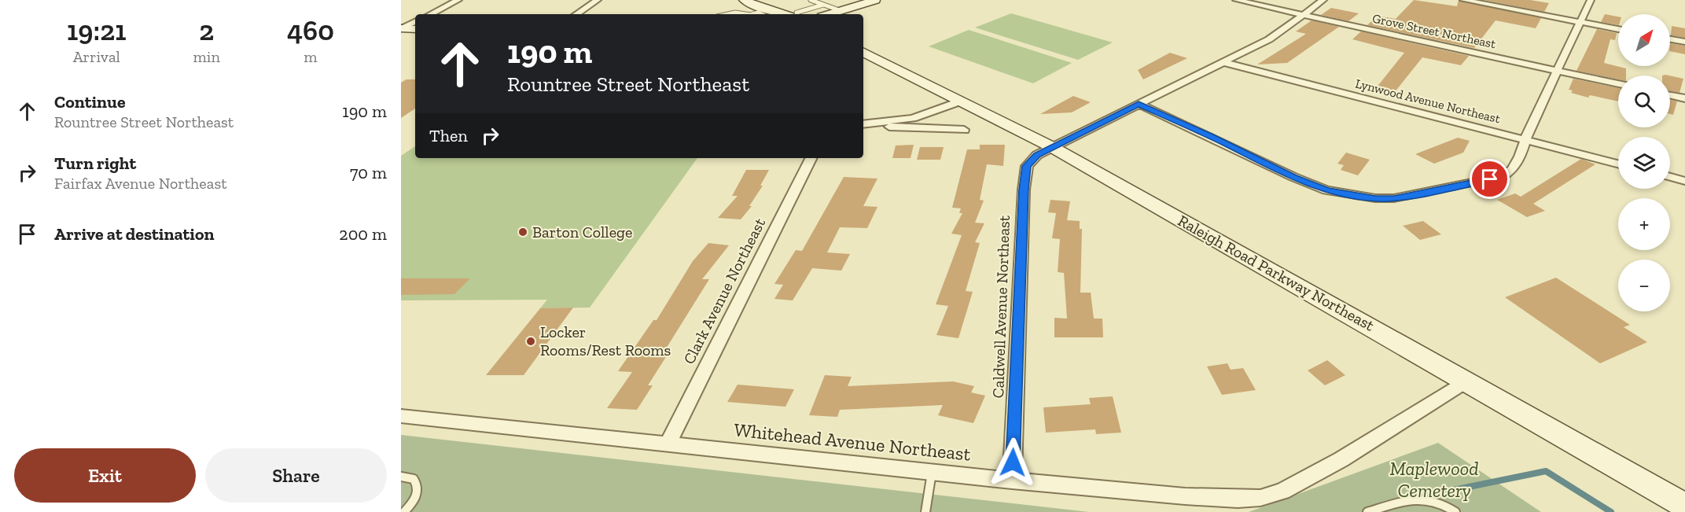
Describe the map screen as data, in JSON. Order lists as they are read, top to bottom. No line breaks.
{"streets":{"street":["Grove Street Northeast","Lynwood Avenue Northeast","Raleigh Road Parkway Northeast","Clark Avenue Northeast","Caldwell Avenue Northeast","Whitehead Avenue Northeast"]},"crossings":[["Grove Street Northeast","Caldwell Avenue Northeast"],["Lynwood Avenue Northeast","Caldwell Avenue Northeast"],["Raleigh Road Parkway Northeast","Caldwell Avenue Northeast"],["Raleigh Road Parkway Northeast","Whitehead Avenue Northeast"],["Clark Avenue Northeast","Whitehead Avenue Northeast"],["Caldwell Avenue Northeast","Whitehead Avenue Northeast"]],"parks":["Maplewood Cemetery"],"places":["Barton College","Locker Rooms/Rest Rooms"],"north":"top right","page":{"eta":["19:21","Arrival","2","min","460","m"],"map_buttons":["+","−"],"turn":["190 m","Rountree Street Northeast"],"list":[{"name":"Continue","note":"Rountree Street Northeast","value":"190 m"},{"name":"Turn right","note":"Fairfax Avenue Northeast","value":"70 m"},{"name":"Arrive at destination","value":"200 m"}],"then":"Then","buttons":["Exit","Share"]}}
